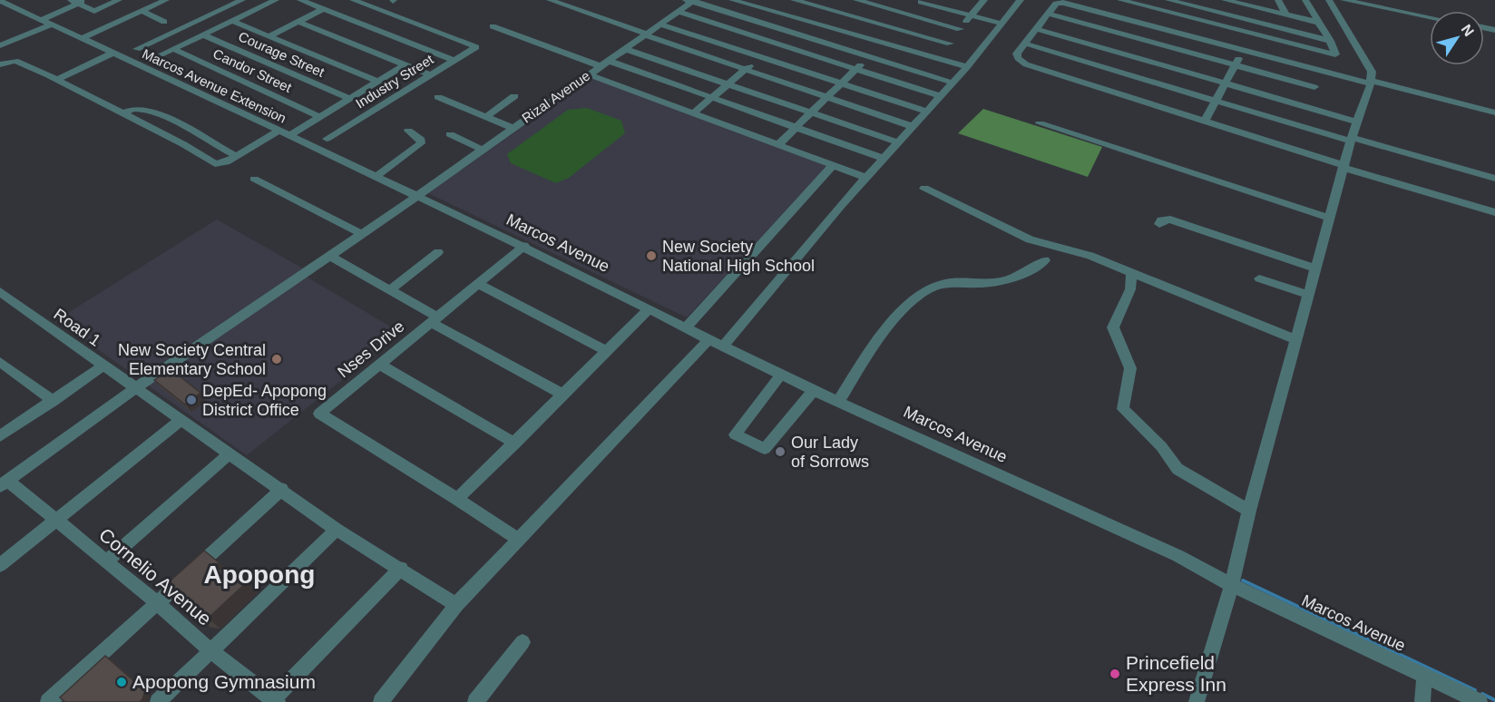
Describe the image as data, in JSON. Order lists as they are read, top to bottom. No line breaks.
{"streets":{"street":["Courage Street","Candor Street","Industry Street","Marcos Avenue Extension","Rizal Avenue","Marcos Avenue","Road 1","Nses Drive","Cornelio Avenue"]},"crossings":[["Marcos Avenue Extension","Rizal Avenue"],["Marcos Avenue Extension","Marcos Avenue"],["Rizal Avenue","Marcos Avenue"],["Rizal Avenue","Road 1"],["Rizal Avenue","Cornelio Avenue"],["Marcos Avenue","Nses Drive"]],"districts":["Apopong"],"places":["New Society National High School","New Society Central Elementary School","DepEd- Apopong District Office","Our Lady of Sorrows","Princefield Express Inn","Apopong Gymnasium"],"north":"top right"}
